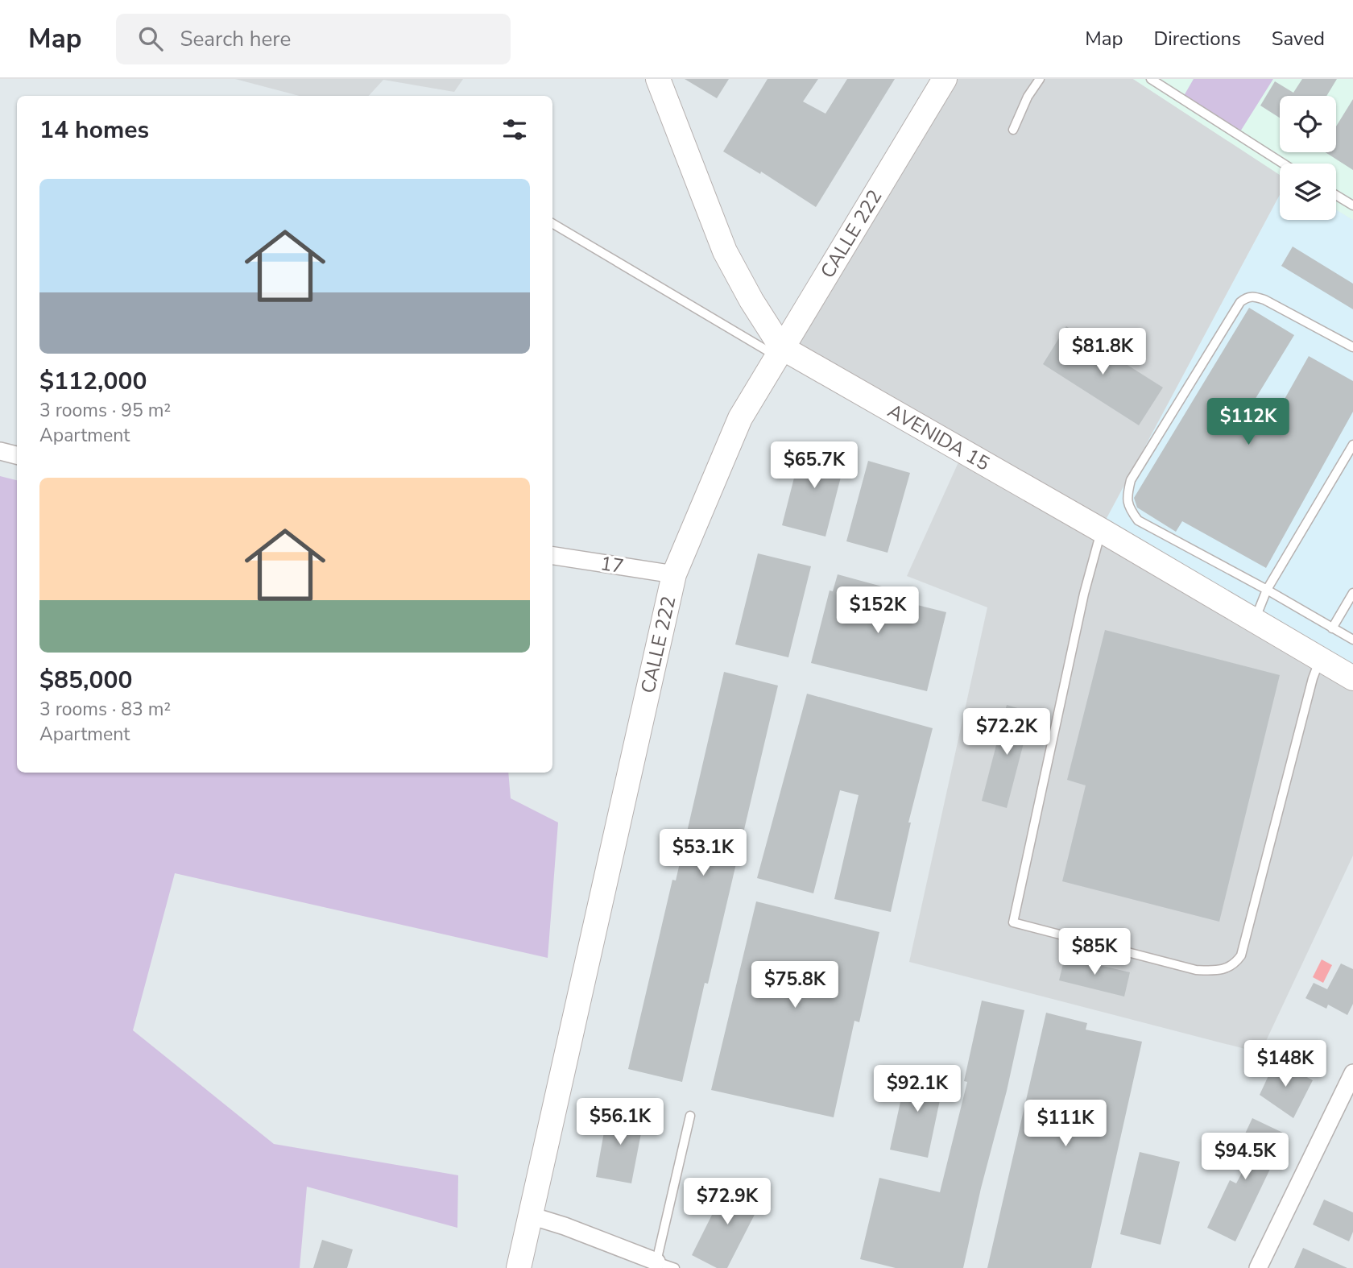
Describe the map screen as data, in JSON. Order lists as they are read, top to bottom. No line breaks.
{"streets":{"main road":["CALLE 222","AVENIDA 15"],"street":["17"]},"crossings":[["CALLE 222","AVENIDA 15"],["CALLE 222","17"]],"page":{"header":"Map","search":"Search here","nav":["Map","Directions","Saved"],"heading":"14 homes","list":[{"name":"$112,000","note":"3 rooms · 95 m² · Apartment"},{"name":"$85,000","note":"3 rooms · 83 m² · Apartment"}],"price":["$81.8K","$112K","$65.7K","$152K","$72.2K","$53.1K","$85K","$75.8K","$148K","$92.1K","$56.1K","$111K","$94.5K","$72.9K"]}}
